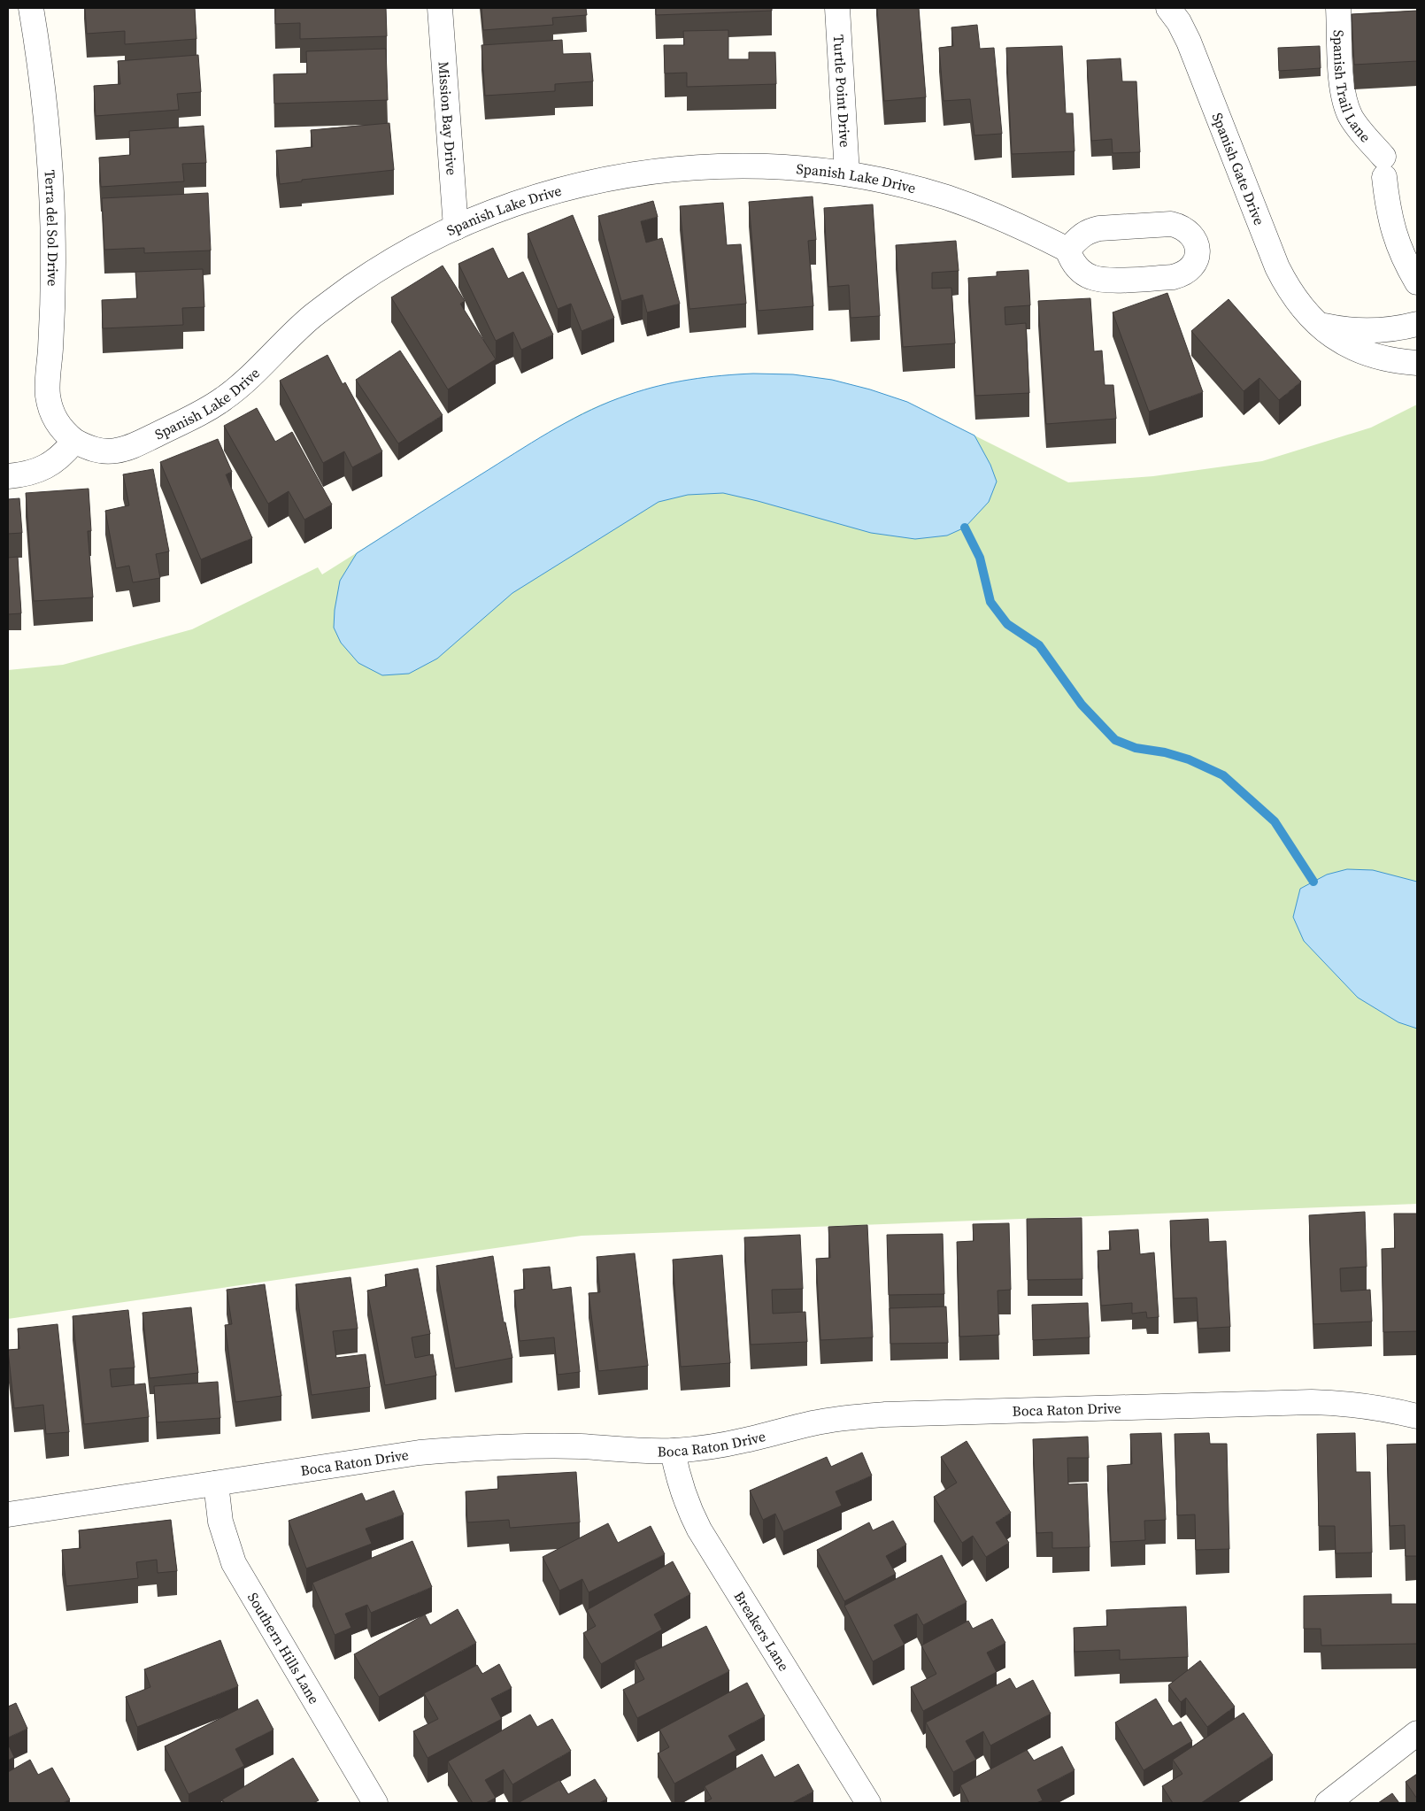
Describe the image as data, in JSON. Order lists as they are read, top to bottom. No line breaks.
{"streets":{"street":["Spanish Trail Lane","Turtle Point Drive","Mission Bay Drive","Spanish Gate Drive","Spanish Lake Drive","Terra del Sol Drive","Boca Raton Drive","Breakers Lane","Southern Hills Lane"]},"crossings":[["Turtle Point Drive","Spanish Lake Drive"],["Mission Bay Drive","Spanish Lake Drive"],["Spanish Lake Drive","Terra del Sol Drive"],["Boca Raton Drive","Breakers Lane"],["Boca Raton Drive","Southern Hills Lane"]]}
